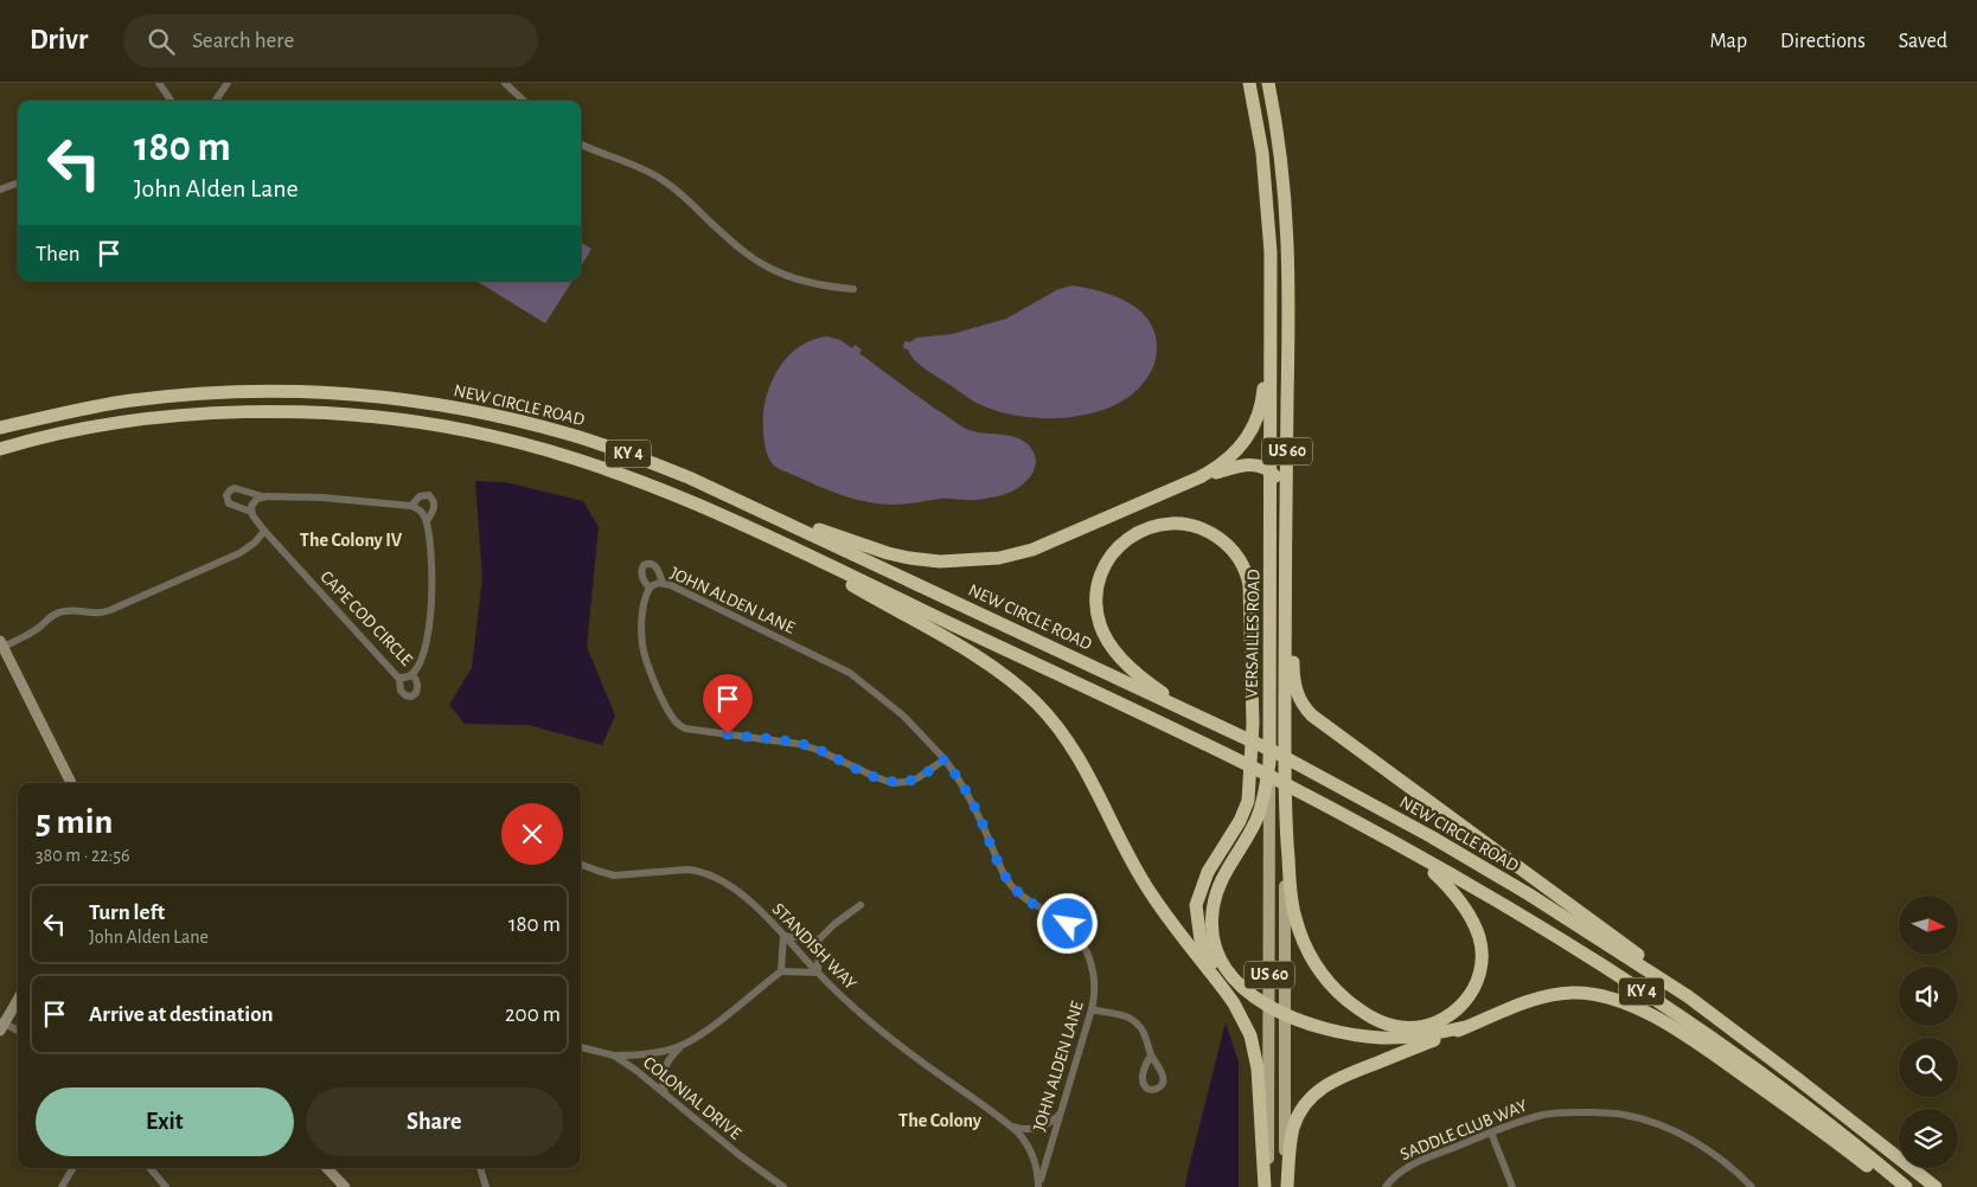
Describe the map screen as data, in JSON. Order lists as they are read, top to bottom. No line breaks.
{"streets":{"highway":["NEW CIRCLE ROAD","US 60","KY 4","VERSAILLES ROAD"],"street":["JOHN ALDEN LANE","CAPE COD CIRCLE","STANDISH WAY","COLONIAL DRIVE","SADDLE CLUB WAY"]},"crossings":[["JOHN ALDEN LANE","STANDISH WAY"]],"districts":["The Colony IV","The Colony"],"north":"right","page":{"header":"Drivr","search":"Search here","nav":["Map","Directions","Saved"],"turn":["180 m","John Alden Lane"],"then":"Then","heading":["5 min","380 m · 22:56"],"list":[{"name":"Turn left","note":"John Alden Lane","value":"180 m"},{"name":"Arrive at destination","value":"200 m"}],"buttons":["Exit","Share"]}}
